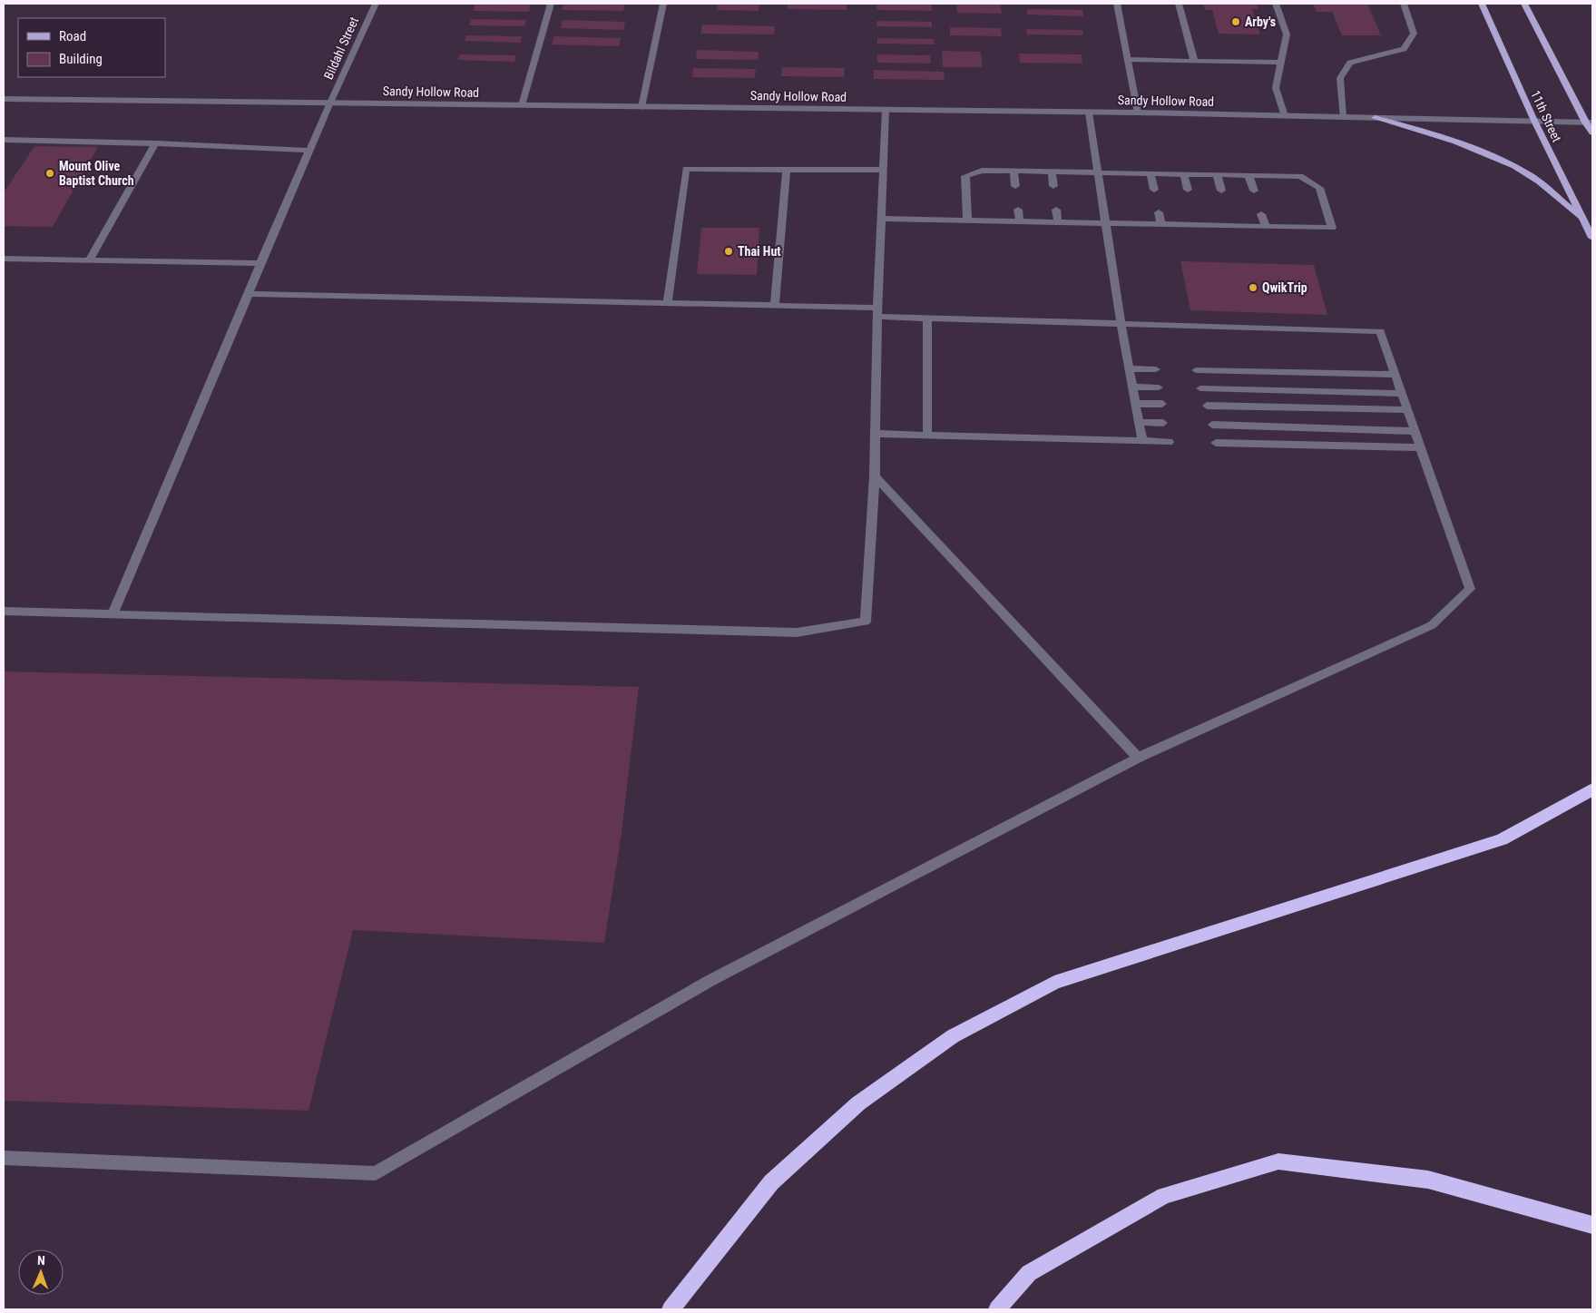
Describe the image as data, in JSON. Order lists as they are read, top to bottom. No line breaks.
{"streets":{"main road":["11th Street"],"street":["Bildahl Street","Sandy Hollow Road"]},"crossings":[["Bildahl Street","Sandy Hollow Road"],["Sandy Hollow Road","11th Street"]],"places":["Arby's","Mount Olive Baptist Church","Thai Hut","QwikTrip"],"legend":["Road","Building"],"north":"top"}
